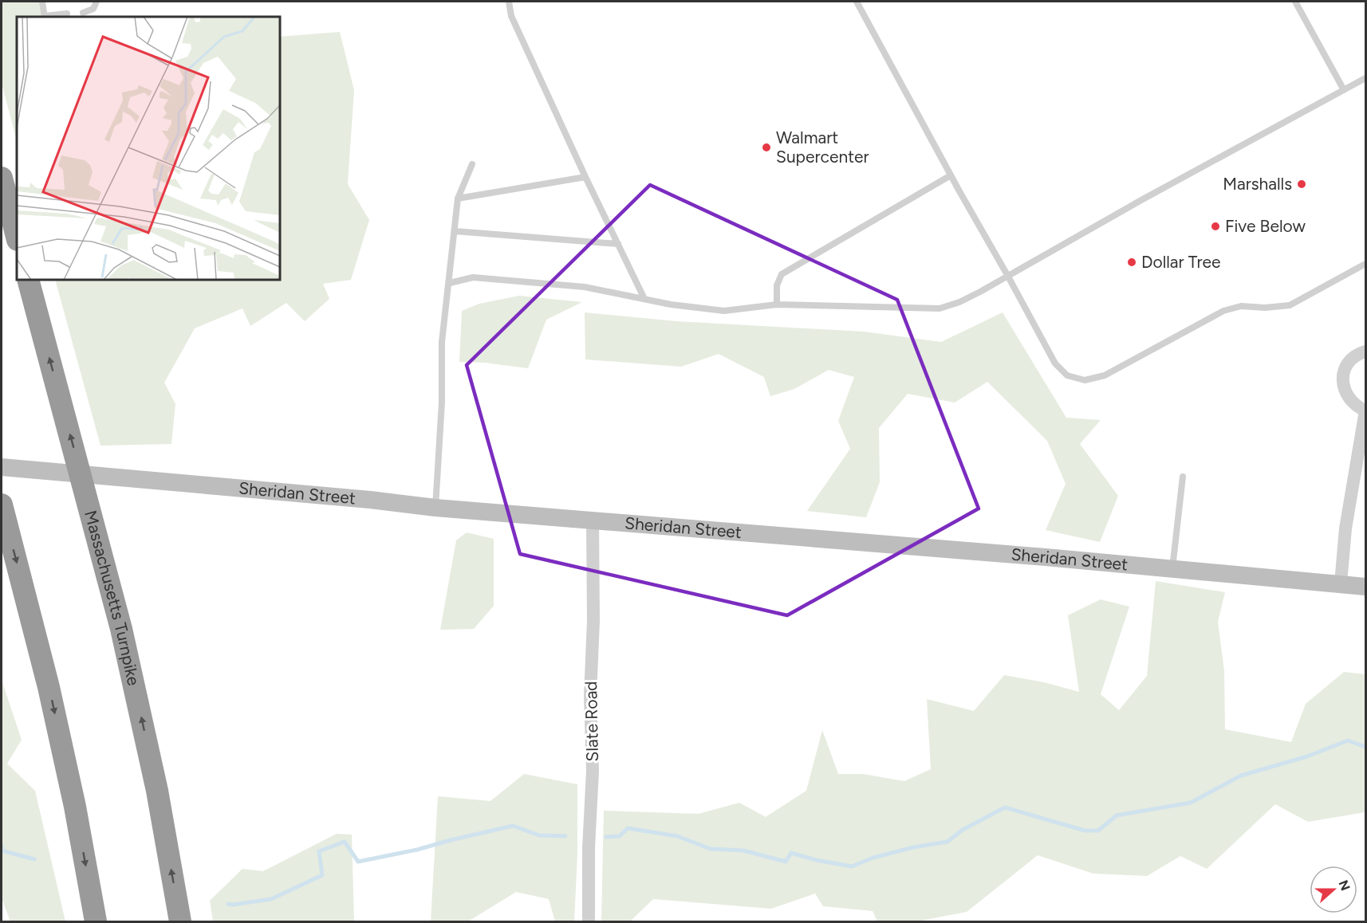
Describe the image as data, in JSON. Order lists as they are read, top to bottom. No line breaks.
{"streets":{"highway":["Massachusetts Turnpike"],"street":["Sheridan Street","Slate Road"]},"crossings":[["Sheridan Street","Slate Road"]],"places":["Walmart Supercenter","Marshalls","Five Below","Dollar Tree"],"north":"right"}
